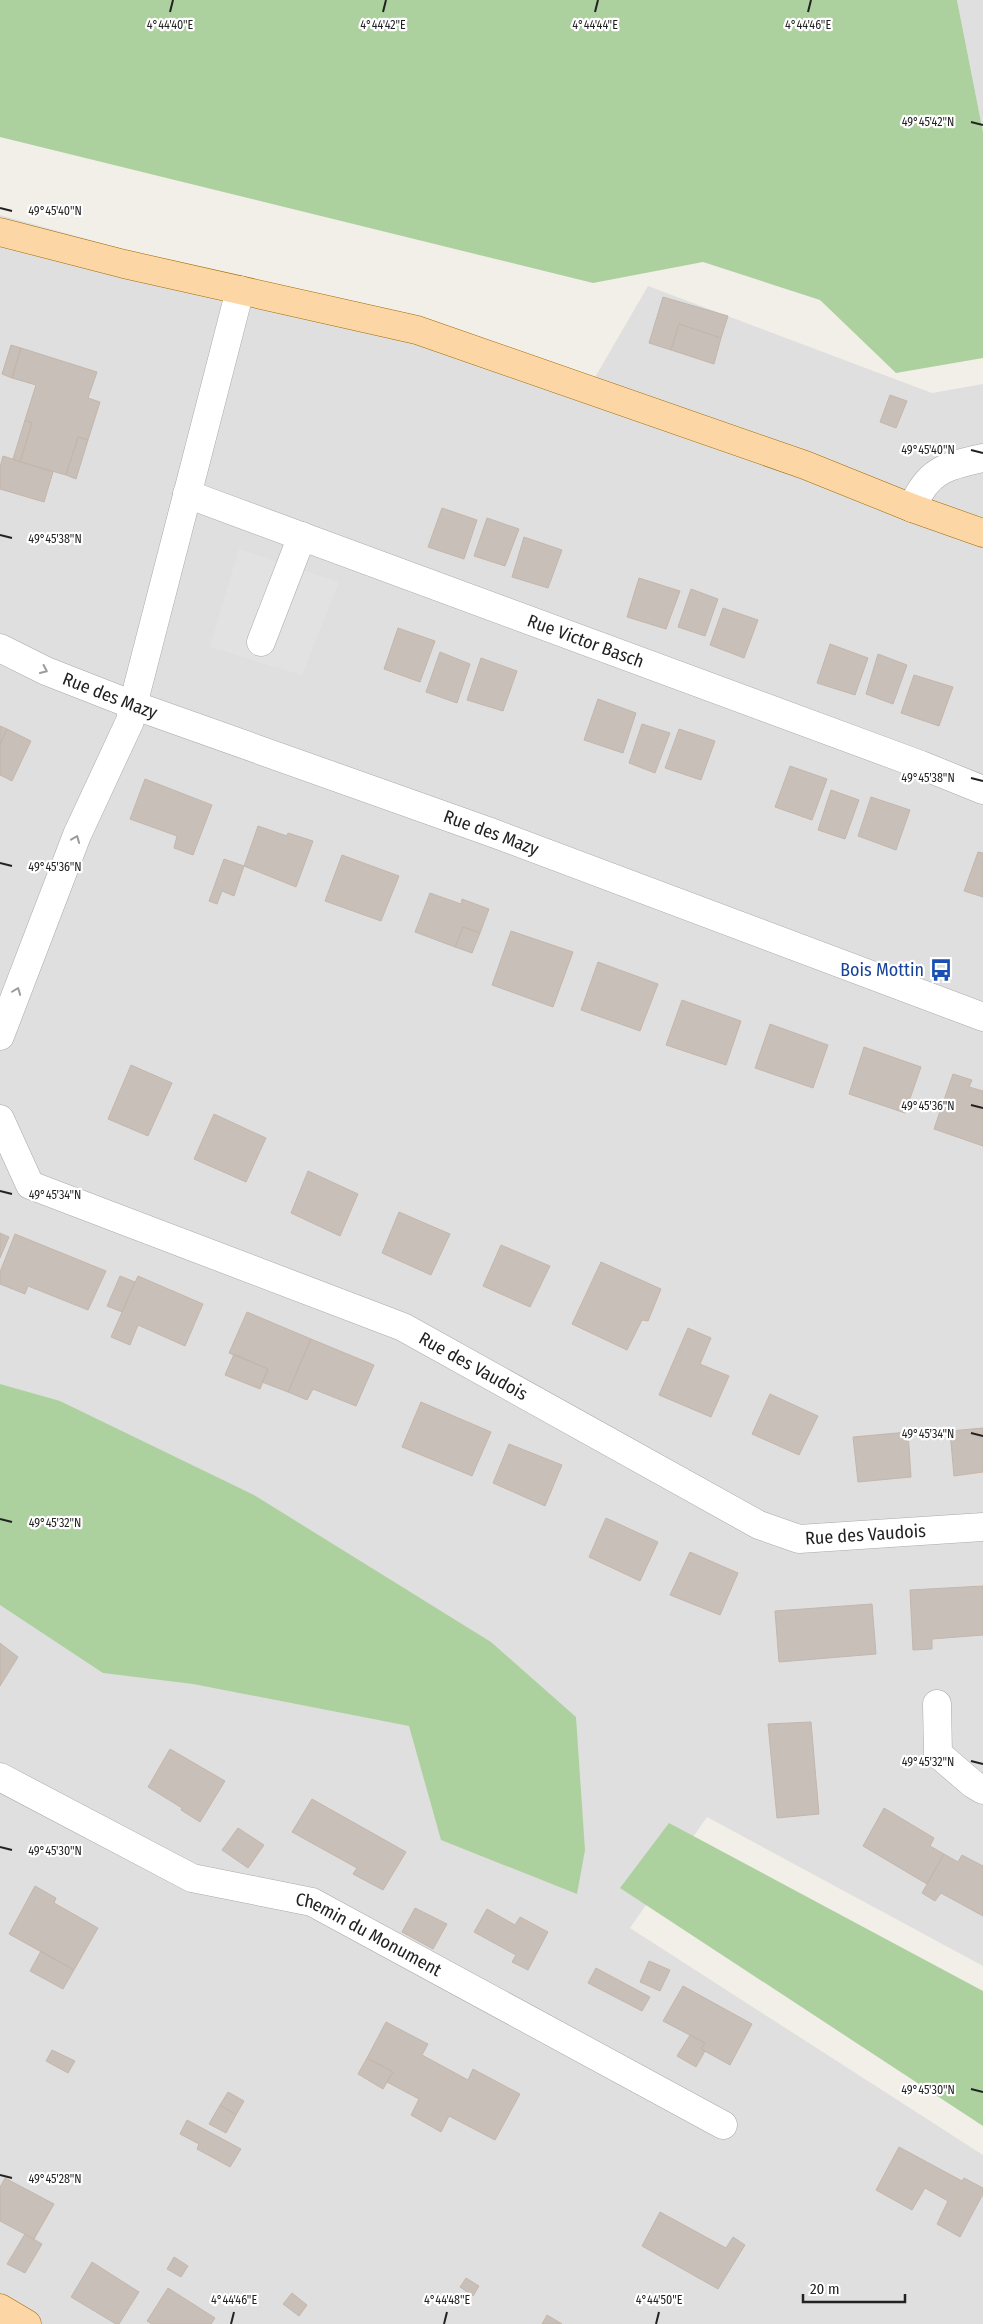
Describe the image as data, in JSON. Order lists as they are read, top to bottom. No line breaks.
{"streets":{"street":["Rue Victor Basch","Rue des Mazy","Rue des Vaudois","Chemin du Monument"]},"places":{"bus stop":["Bois Mottin"]},"scale_bar":"20 m","coordinates":["4°44'40\"E","4°44'42\"E","4°44'44\"E","4°44'46\"E","49°45'42\"N","49°45'40\"N","49°45'38\"N","49°45'36\"N","49°45'34\"N","49°45'32\"N","49°45'30\"N","49°45'28\"N","4°44'48\"E","4°44'50\"E"]}
